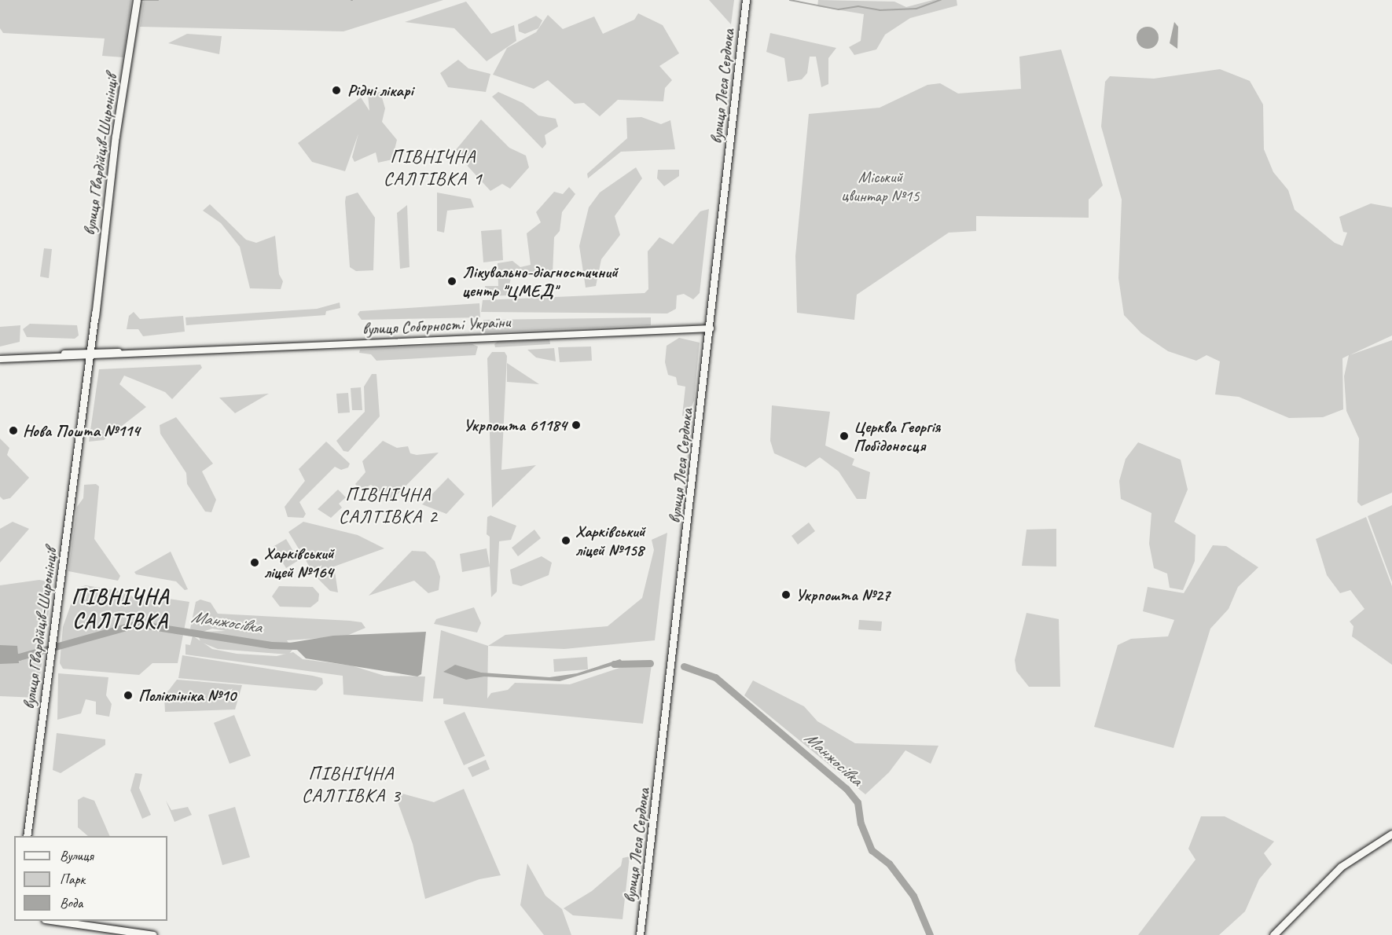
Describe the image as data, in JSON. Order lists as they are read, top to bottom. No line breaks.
{"streets":{"main road":["вулиця Леся Сердюка","вулиця Гвардійців-Широнінців"],"street":["вулиця Соборності України"]},"crossings":[["вулиця Леся Сердюка","вулиця Соборності України"],["вулиця Гвардійців-Широнінців","вулиця Соборності України"]],"districts":["ПІВНІЧНА САЛТІВКА 1","ПІВНІЧНА САЛТІВКА 2","ПІВНІЧНА САЛТІВКА","ПІВНІЧНА САЛТІВКА 3"],"water":["Манжосівка"],"parks":["Міський цвинтар №15"],"places":["Рідні лікарі","Лікувально-діагностичний центр \"ЦМЕД\"","Укрпошта 61184","Нова Пошта №114","Церква Георгія Побідоносця","Харківський ліцей №158","Харківський ліцей №164","Укрпошта №27","Поліклініка №10"],"legend":["Вулиця","Парк","Вода"]}
